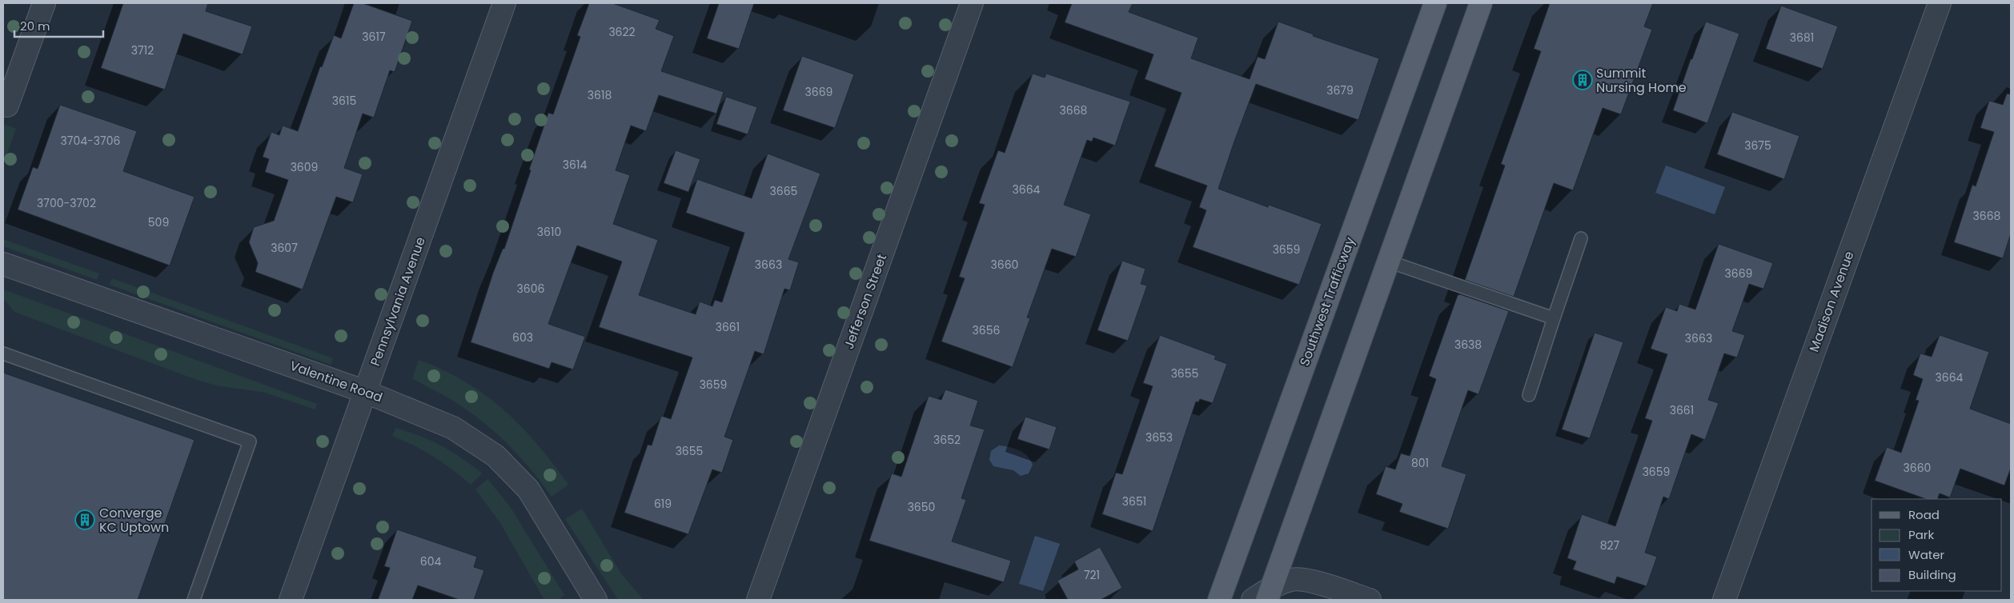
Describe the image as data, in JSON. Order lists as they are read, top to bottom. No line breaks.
{"streets":{"main road":["Southwest Trafficway"],"street":["Pennsylvania Avenue","Jefferson Street","Madison Avenue","Valentine Road"]},"crossings":[["Pennsylvania Avenue","Valentine Road"]],"places":{"building":["Summit Nursing Home","Converge KC Uptown"]},"house_numbers":["3622","3617","3681","3712","3679","3669","3618","3615","3668","3704-3706","3675","3614","3609","3664","3665","3700-3702","3668","509","3610","3607","3659","3663","3660","3669","3606","3661","3656","603","3663","3638","3655","3664","3659","3661","3653","3652","3655","801","3660","3659","3651","619","3650","827","604","721"],"legend":["Road","Park","Water","Building"],"scale_bar":"20 m"}
